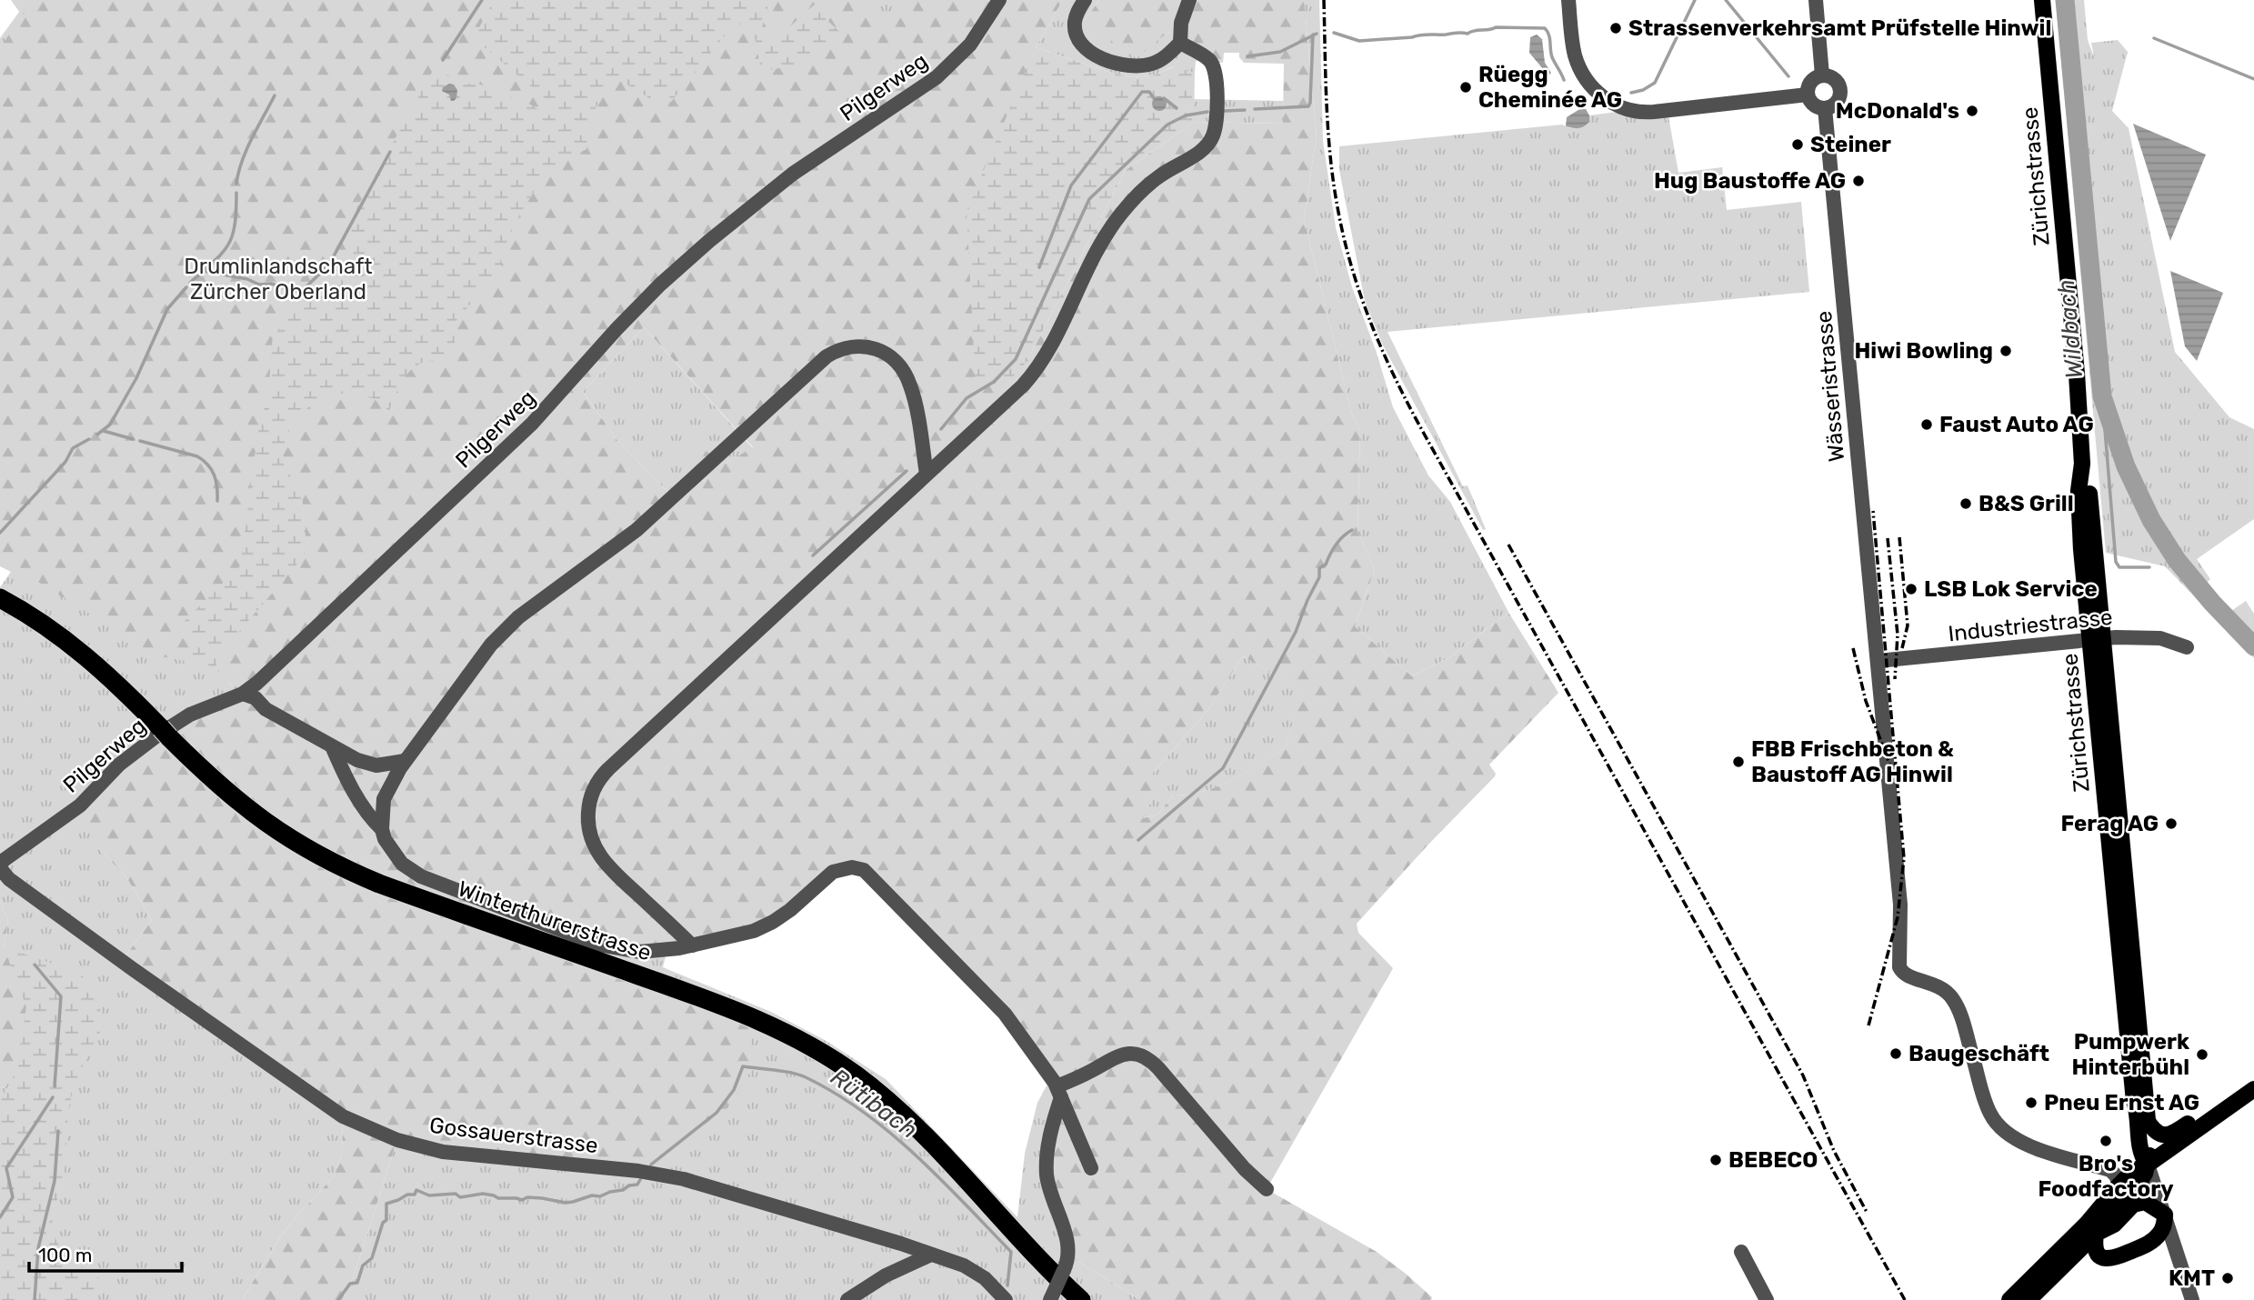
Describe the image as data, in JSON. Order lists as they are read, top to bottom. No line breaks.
{"streets":{"highway":["Winterthurerstrasse"],"main road":["Zürichstrasse"],"street":["Pilgerweg","Wässeristrasse","Industriestrasse","Gossauerstrasse"]},"crossings":[["Zürichstrasse","Industriestrasse"],["Wässeristrasse","Industriestrasse"]],"water":["Wildbach","Rütibach"],"parks":["Drumlinlandschaft Zürcher Oberland"],"places":["Strassenverkehrsamt Prüfstelle Hinwil","Rüegg Cheminée AG","McDonald's","Steiner","Hug Baustoffe AG","Hiwi Bowling","Faust Auto AG","B&S Grill","LSB Lok Service","FBB Frischbeton & Baustoff AG Hinwil","Ferag AG","Baugeschäft","Pumpwerk Hinterbühl","Pneu Ernst AG","Bro's Foodfactory","BEBECO","KMT"],"scale_bar":"100 m"}
